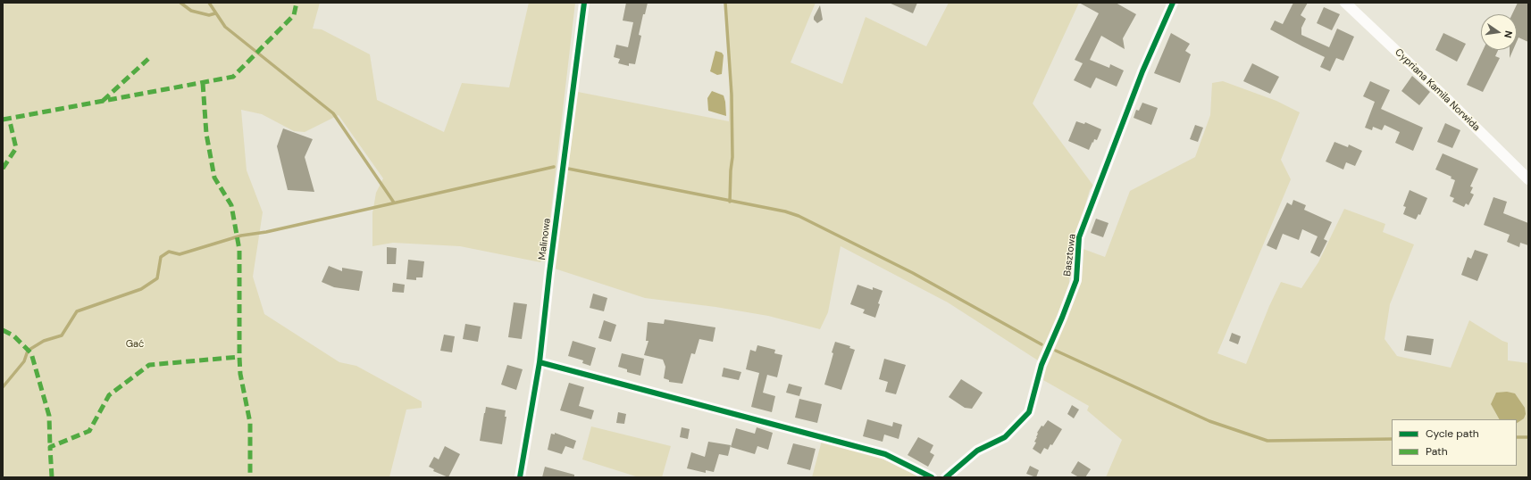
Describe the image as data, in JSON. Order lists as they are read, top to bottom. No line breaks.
{"streets":{"street":["Cypriana Kamila Norwida","Malinowa","Basztowa"]},"parks":["Gać"],"legend":["Cycle path","Path"],"north":"right"}
